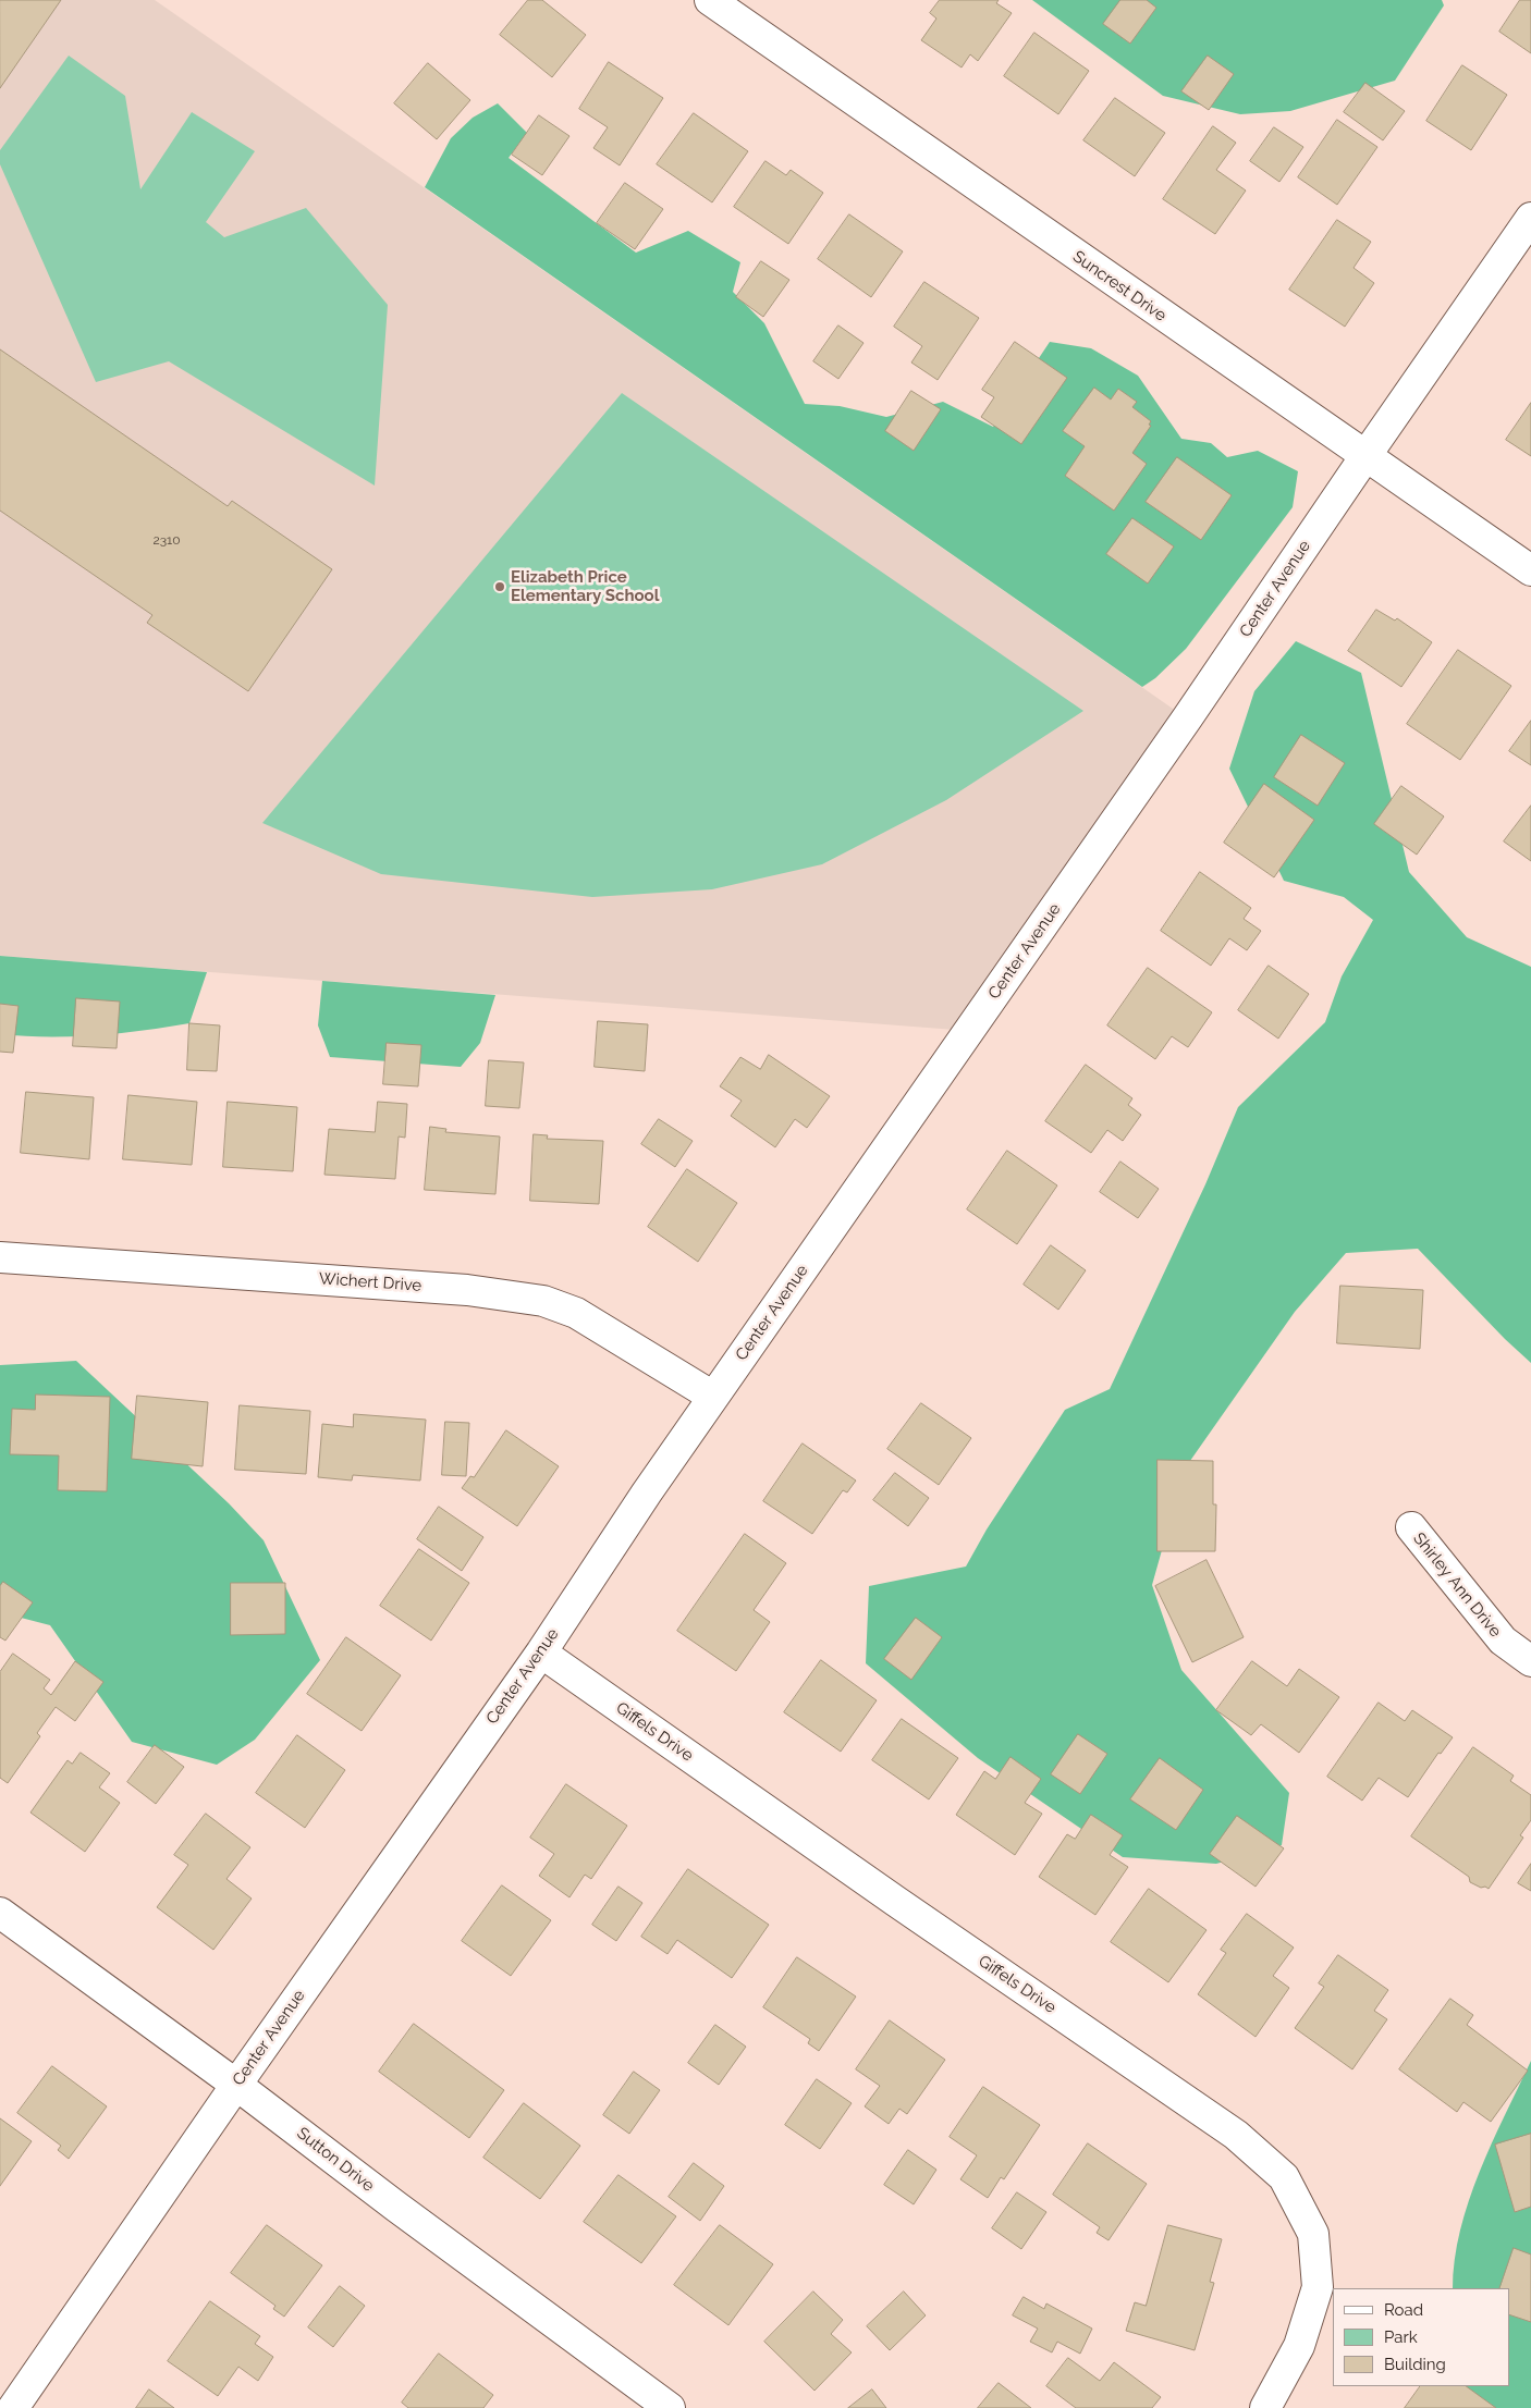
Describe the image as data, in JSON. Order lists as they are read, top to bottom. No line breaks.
{"streets":{"street":["Suncrest Drive","Center Avenue","Wichert Drive","Shirley Ann Drive","Giffels Drive","Sutton Drive"]},"crossings":[["Suncrest Drive","Center Avenue"],["Center Avenue","Wichert Drive"],["Center Avenue","Giffels Drive"],["Center Avenue","Sutton Drive"]],"places":["Elizabeth Price Elementary School"],"house_numbers":["2310"],"legend":["Road","Park","Building"]}
